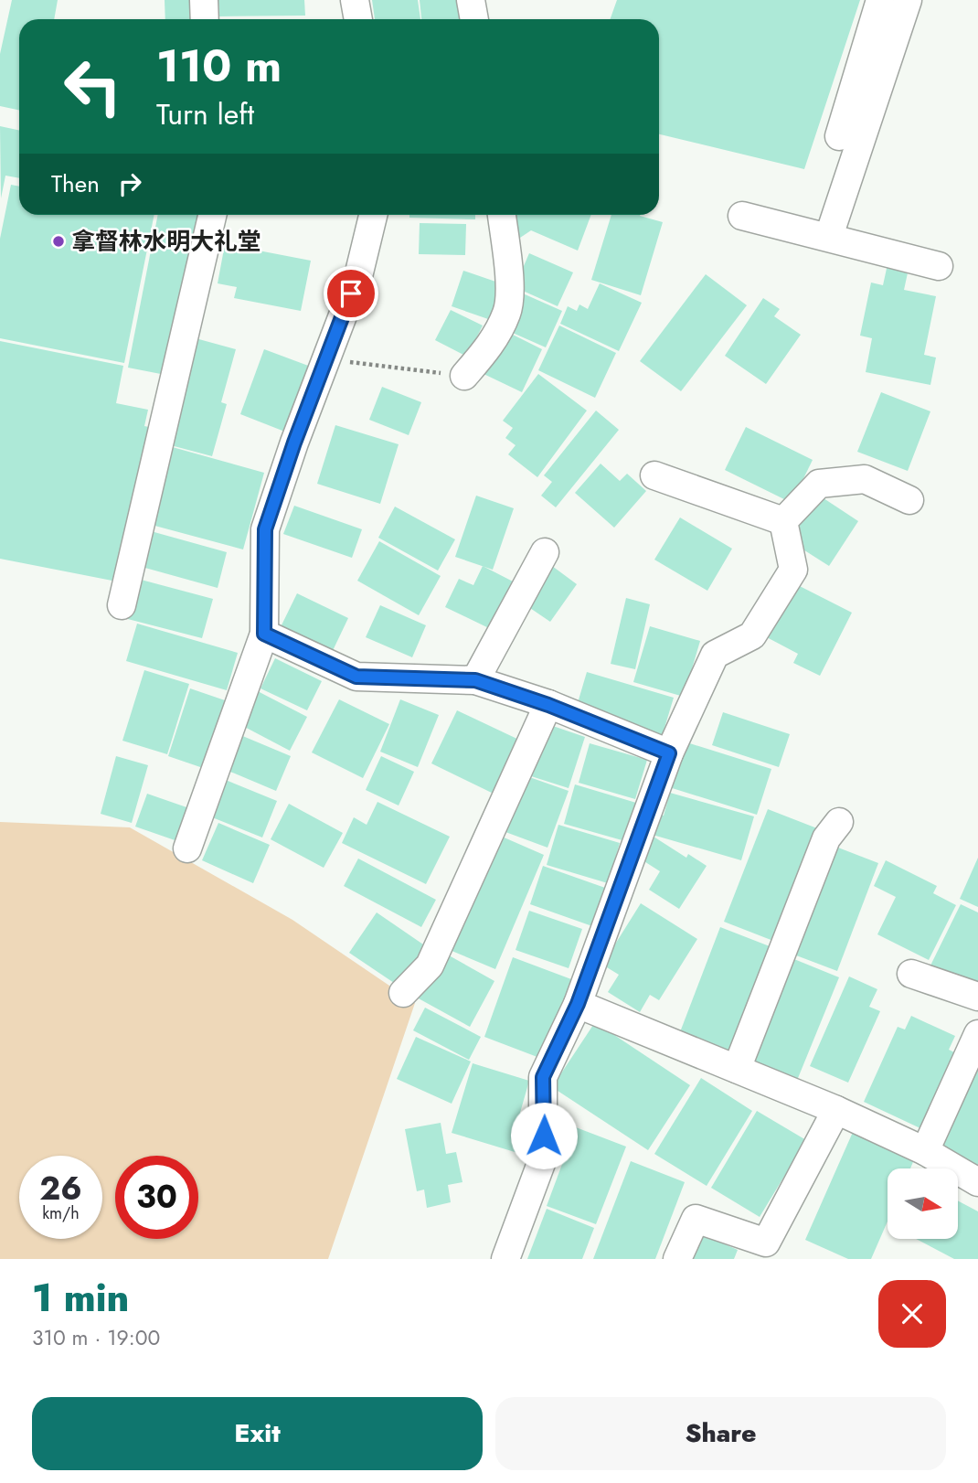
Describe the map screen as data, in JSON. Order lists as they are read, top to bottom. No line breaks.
{"places":["拿督林水明大礼堂"],"north":"right","page":{"turn":["110 m","Turn left"],"then":"Then","speed":"26 km/h","limit":"30","heading":["1 min","310 m · 19:00"],"buttons":["Exit","Share"]}}
